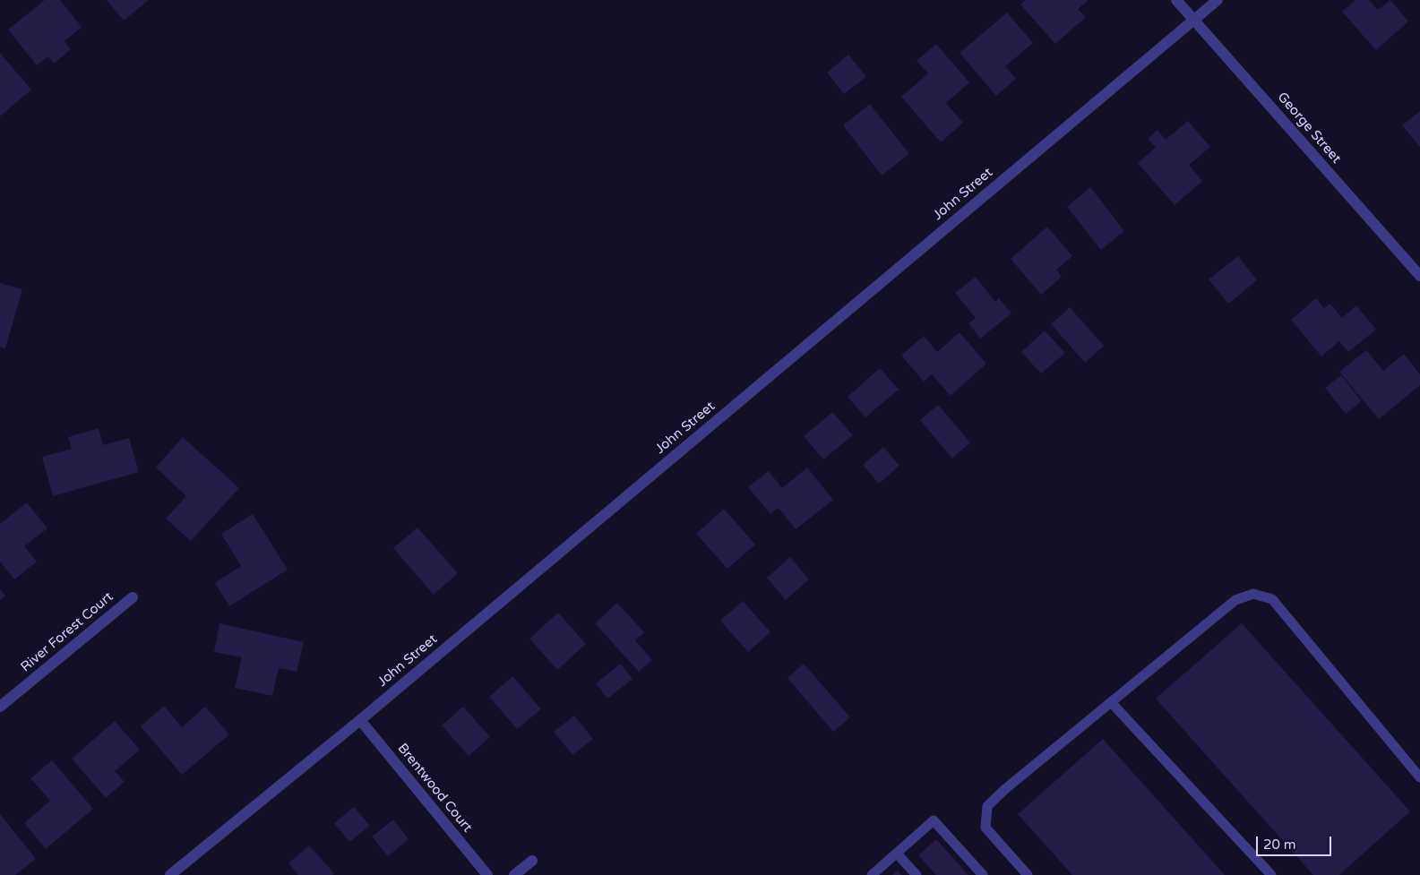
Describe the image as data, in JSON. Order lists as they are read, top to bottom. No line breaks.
{"streets":{"street":["George Street","John Street","River Forest Court","Brentwood Court"]},"crossings":[["George Street","John Street"],["John Street","Brentwood Court"]],"scale_bar":"20 m"}
